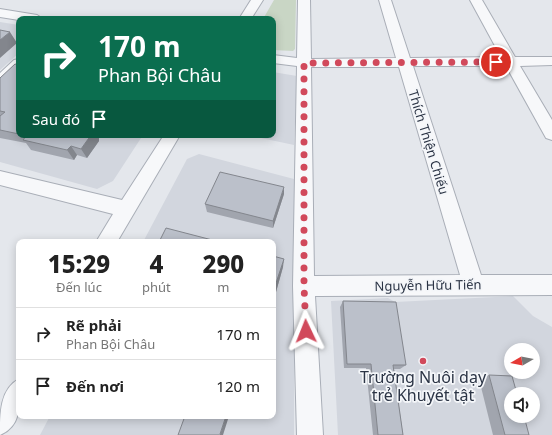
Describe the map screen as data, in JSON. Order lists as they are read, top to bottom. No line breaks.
{"streets":{"street":["Thích Thiện Chiếu","Nguyễn Hữu Tiến"]},"crossings":[["Thích Thiện Chiếu","Nguyễn Hữu Tiến"]],"places":["Trường Nuôi dạy trẻ Khuyết tật"],"north":"left","page":{"turn":["170 m","Phan Bội Châu"],"then":"Sau đó","eta":["15:29","Đến lúc","4","phút","290","m"],"list":[{"name":"Rẽ phải","note":"Phan Bội Châu","value":"170 m"},{"name":"Đến nơi","value":"120 m"}]}}
